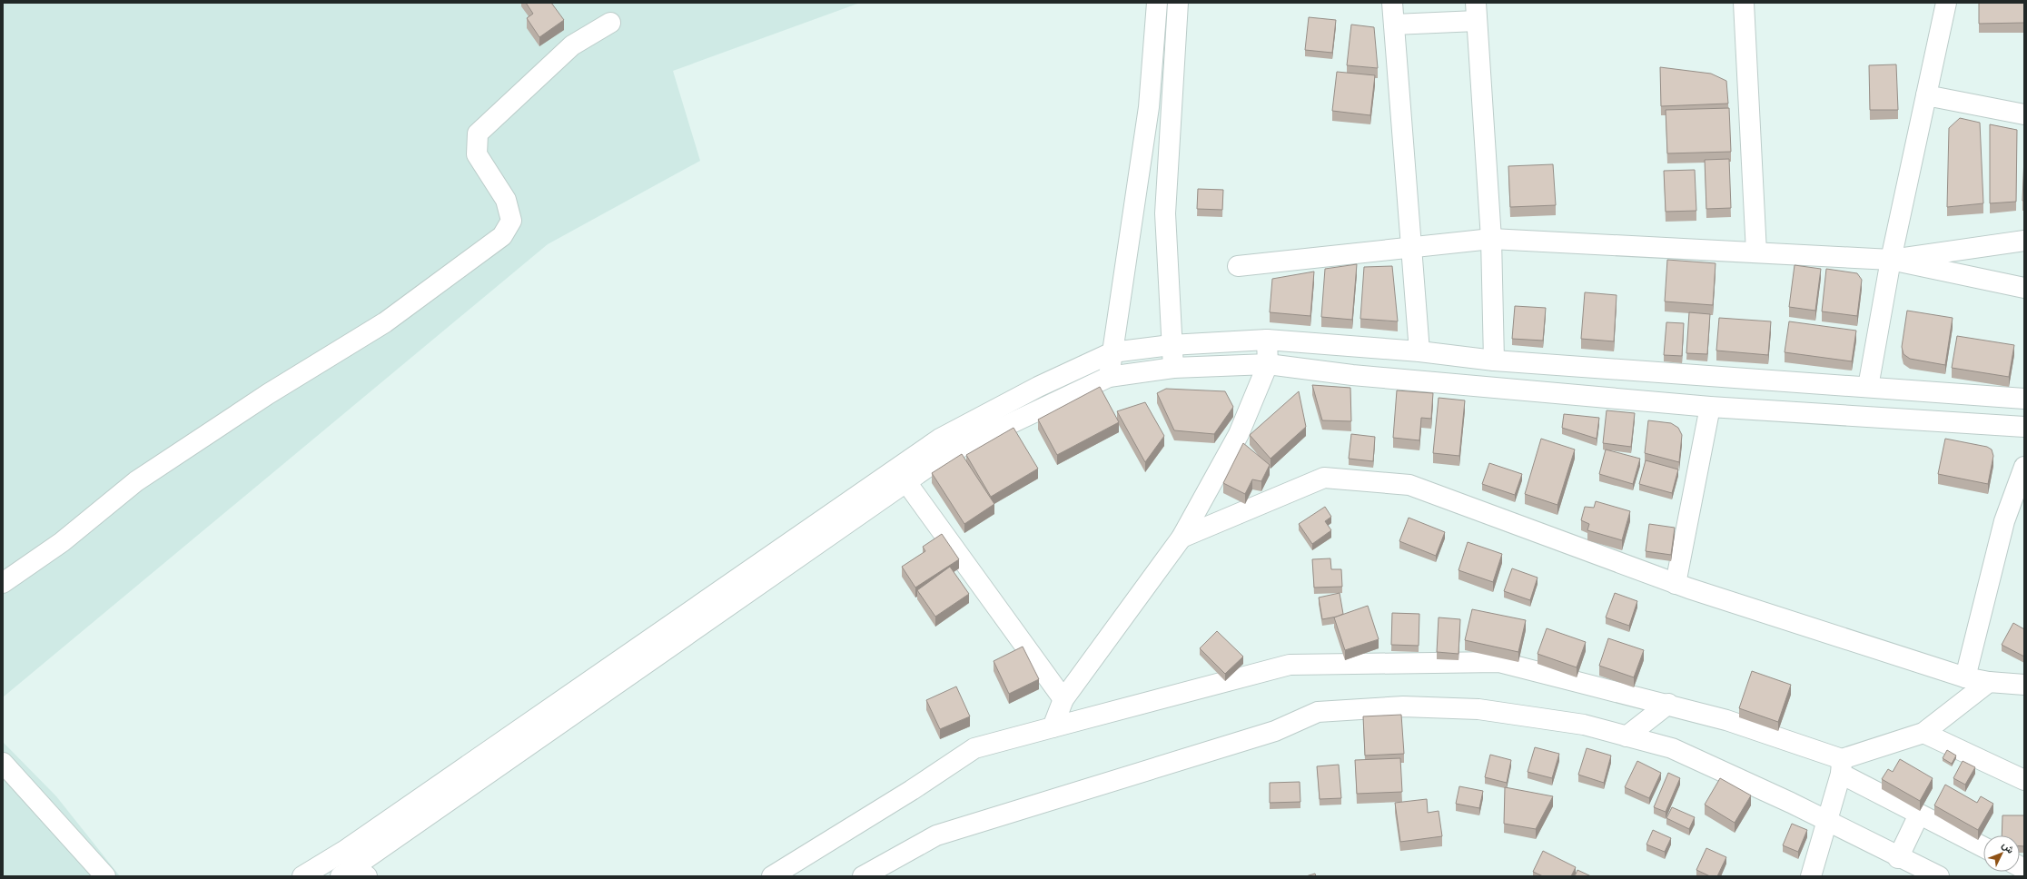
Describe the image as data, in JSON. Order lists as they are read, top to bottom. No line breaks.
{"north":"top right"}
